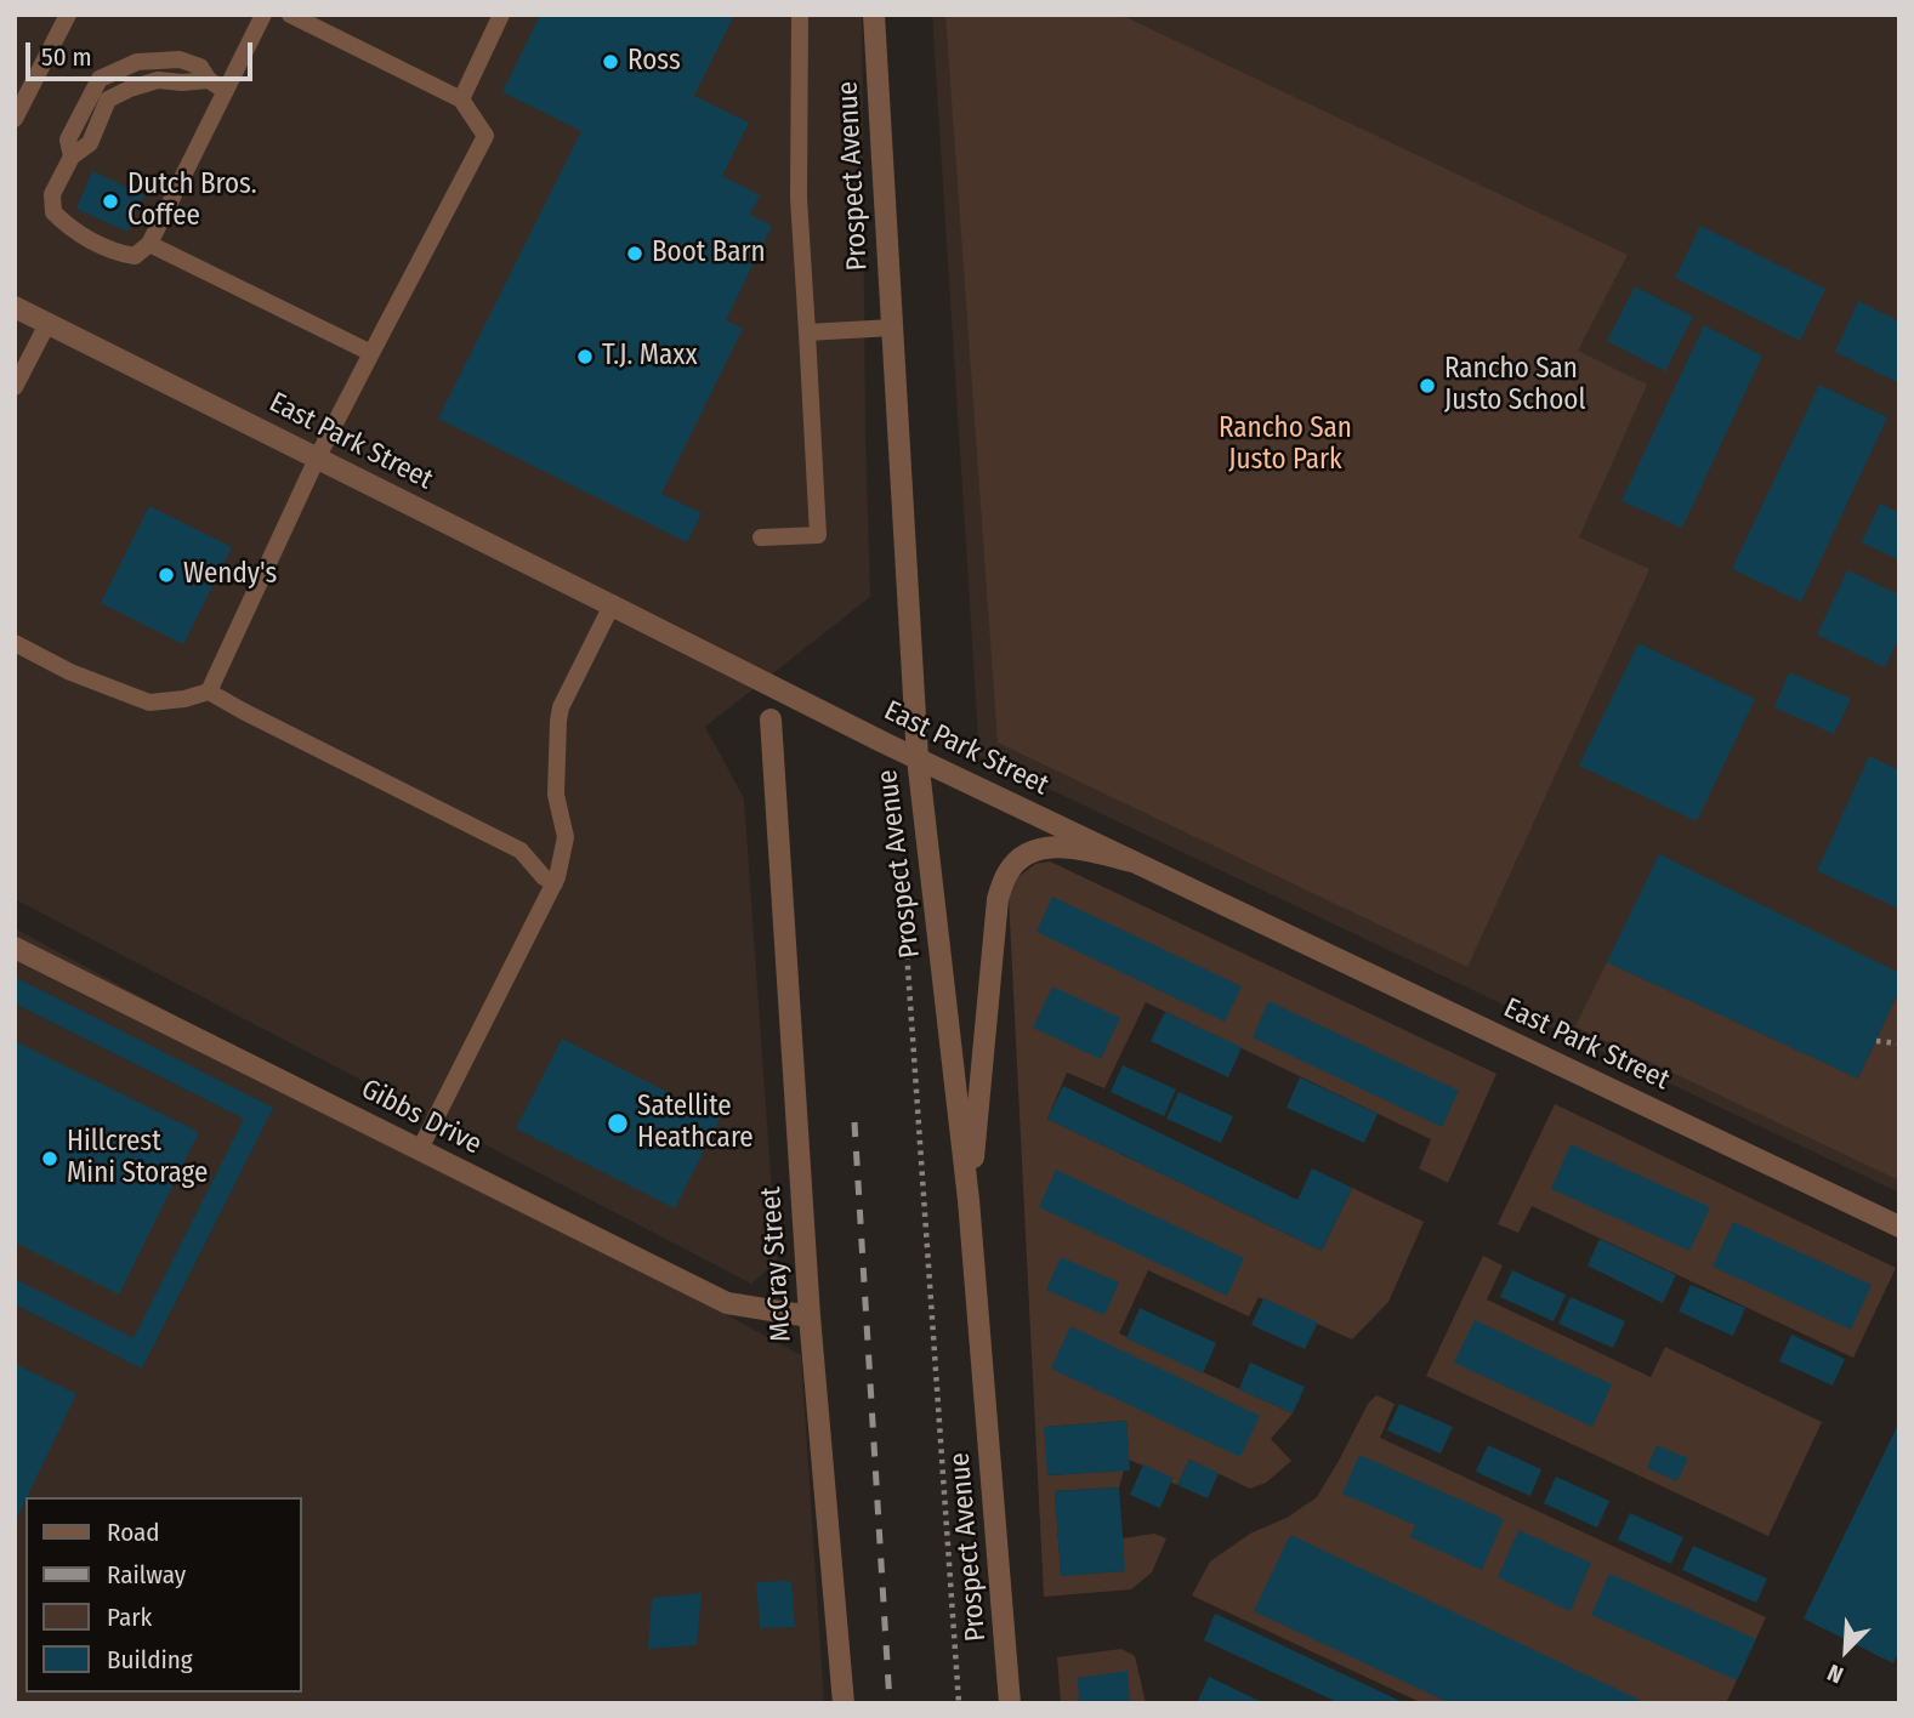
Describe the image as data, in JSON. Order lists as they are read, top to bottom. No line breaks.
{"streets":{"street":["Prospect Avenue","East Park Street","Gibbs Drive","McCray Street"]},"crossings":[["Prospect Avenue","East Park Street"],["Gibbs Drive","McCray Street"]],"parks":["Rancho San Justo Park"],"places":["Ross","Dutch Bros. Coffee","Boot Barn","T.J. Maxx","Rancho San Justo School","Wendy's","Satellite Heathcare","Hillcrest Mini Storage"],"legend":["Road","Railway","Park","Building"],"scale_bar":"50 m","north":"bottom left"}
